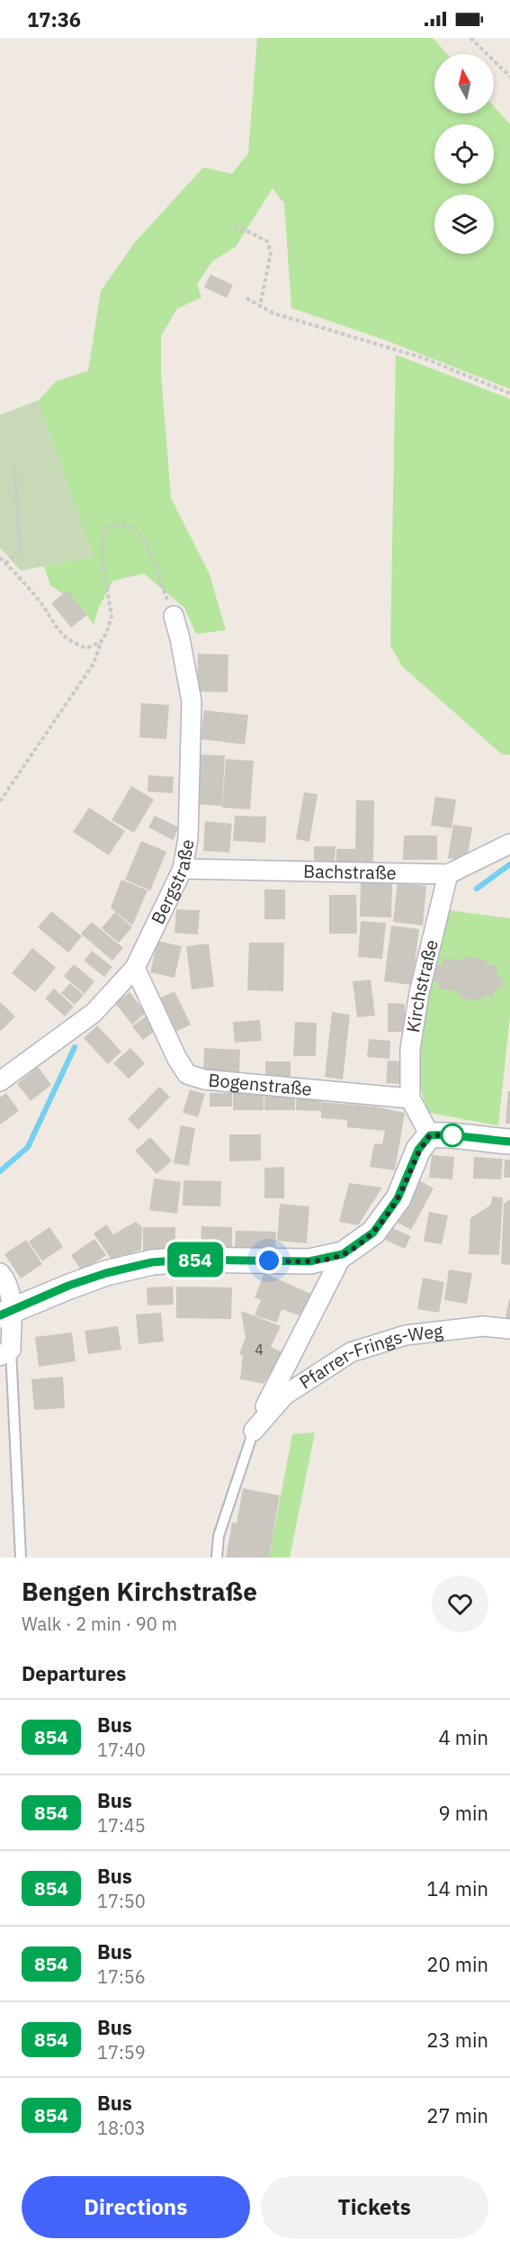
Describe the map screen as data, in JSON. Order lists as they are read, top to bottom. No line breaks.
{"streets":{"street":["Bachstraße","Bergstraße","Kirchstraße","Bogenstraße","Pfarrer-Frings-Weg"]},"crossings":[["Bachstraße","Bergstraße"],["Bachstraße","Kirchstraße"],["Bergstraße","Bogenstraße"],["Kirchstraße","Bogenstraße"]],"lines":["bus line 854"],"house_numbers":["4"],"north":"top","page":{"status":"17:36","on_map":"854","heading":[["Bengen Kirchstraße","Walk · 2 min · 90 m"],"Departures"],"list":[{"mark":"854","name":"Bus","note":"17:40","value":"4 min"},{"mark":"854","name":"Bus","note":"17:45","value":"9 min"},{"mark":"854","name":"Bus","note":"17:50","value":"14 min"},{"mark":"854","name":"Bus","note":"17:56","value":"20 min"},{"mark":"854","name":"Bus","note":"17:59","value":"23 min"},{"mark":"854","name":"Bus","note":"18:03","value":"27 min"}],"buttons":["Directions","Tickets"]}}
